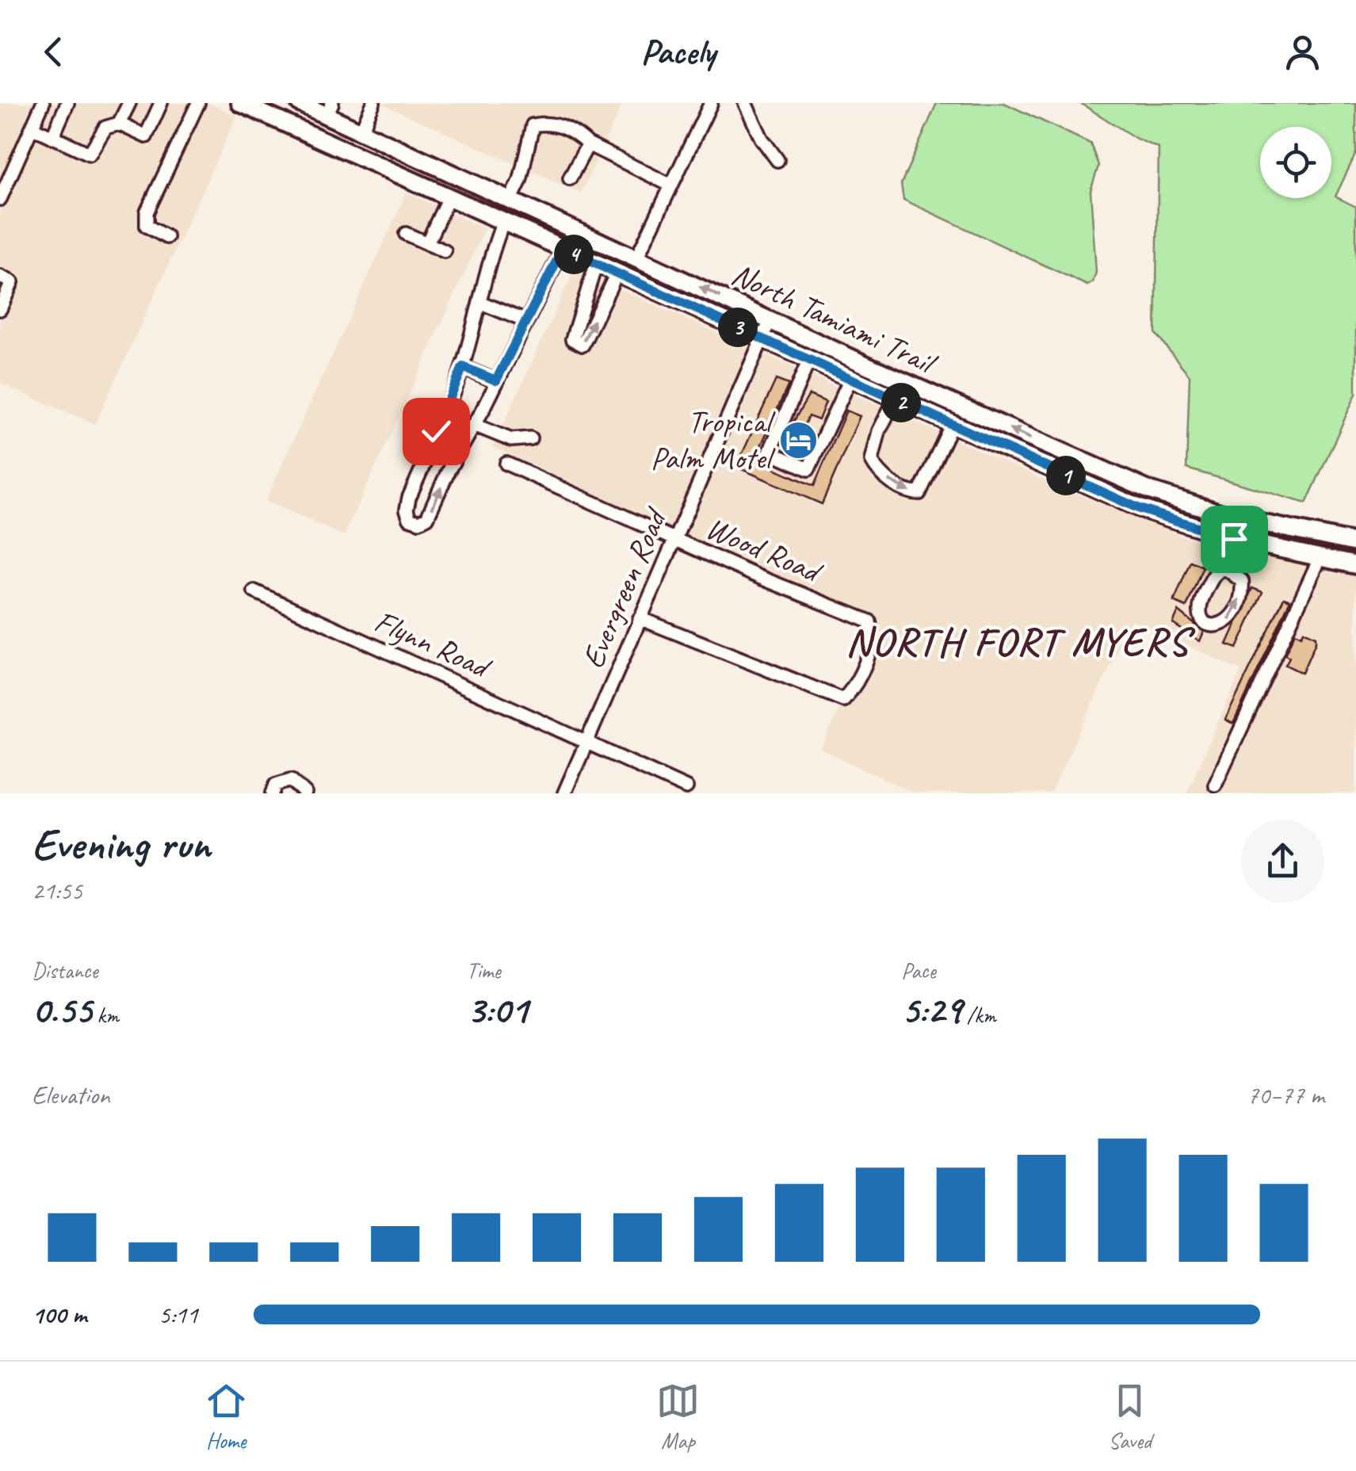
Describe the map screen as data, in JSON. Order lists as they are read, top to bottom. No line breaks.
{"streets":{"main road":["North Tamiami Trail"],"street":["Wood Road","Evergreen Road","Flynn Road"]},"crossings":[["North Tamiami Trail","Evergreen Road"],["Wood Road","Evergreen Road"],["Evergreen Road","Flynn Road"]],"districts":["NORTH FORT MYERS"],"places":{"hotel":["Tropical Palm Motel"]},"page":{"header":"Pacely","pins":["4","3","2","1"],"heading":["Evening run","21:55"],"stats":[["Distance","0.55 km"],["Time","3:01"],["Pace","5:29 /km"]],"chart":["Elevation","70–77 m"],"list":[{"name":"100 m","note":"5:11"}],"tabs":["Home","Map","Saved"]}}
